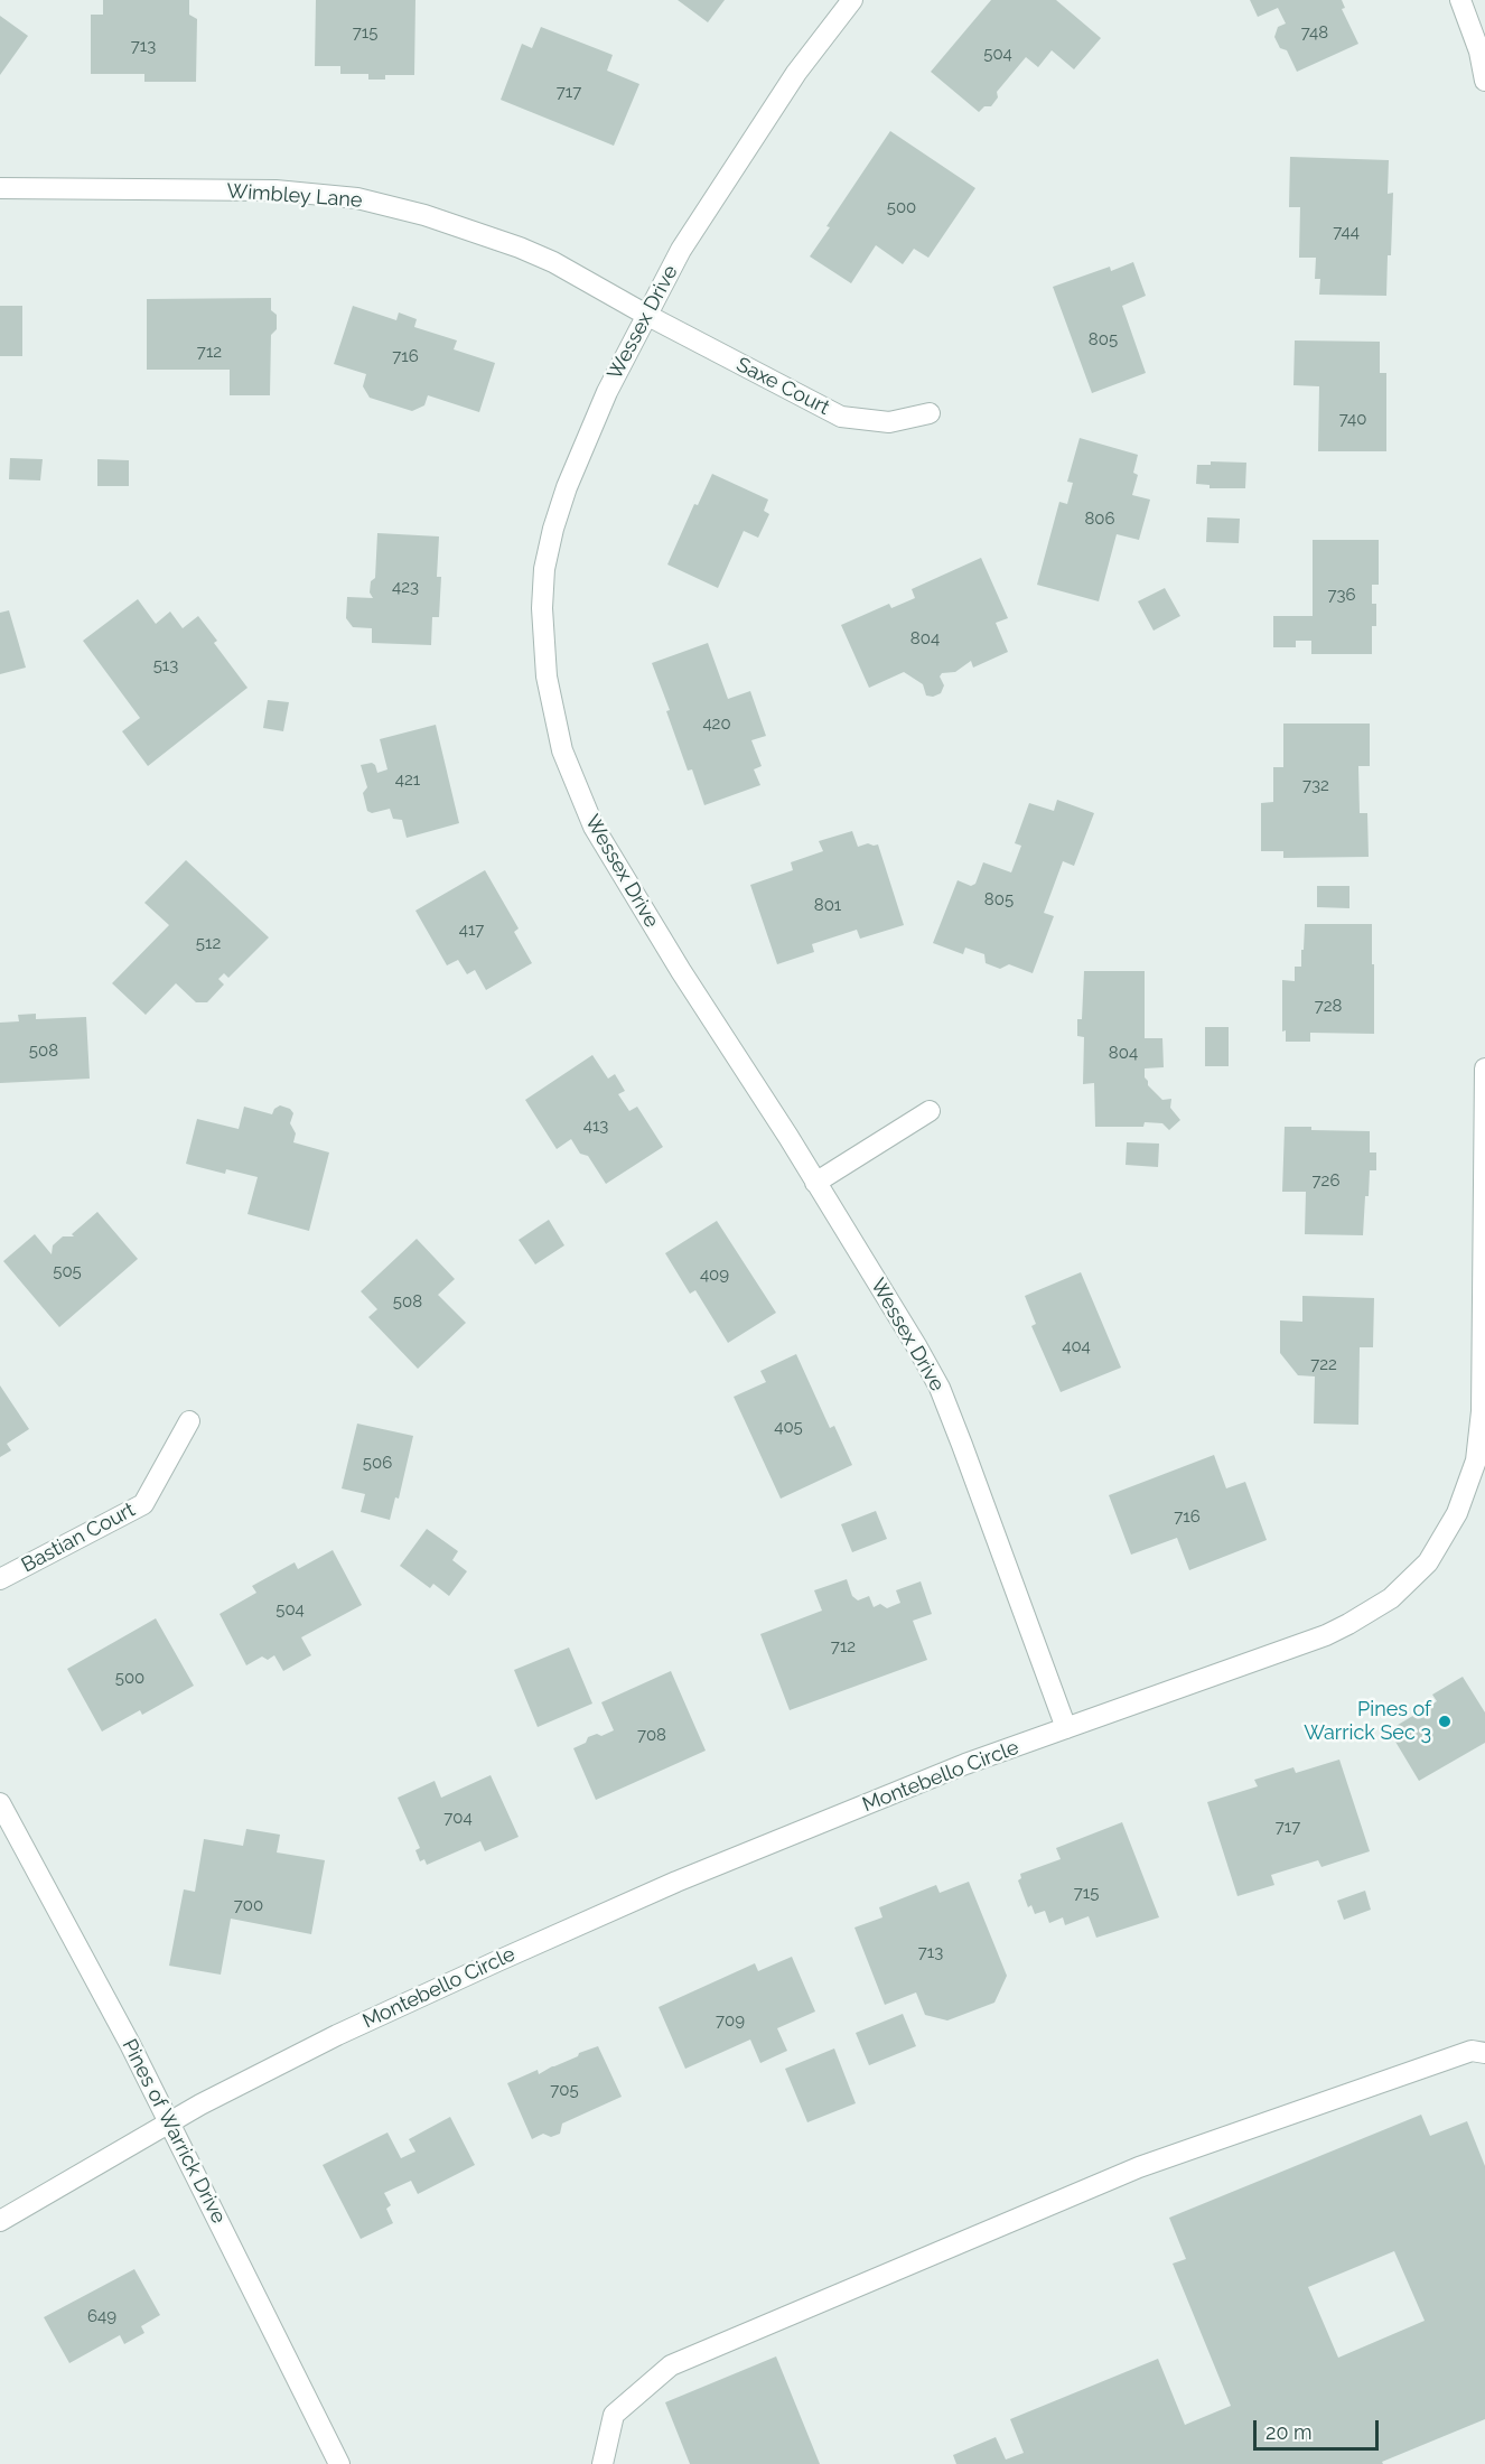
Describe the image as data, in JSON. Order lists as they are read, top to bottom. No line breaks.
{"streets":{"street":["Wimbley Lane","Wessex Drive","Saxe Court","Bastian Court","Montebello Circle","Pines of Warrick Drive"]},"crossings":[["Wimbley Lane","Wessex Drive"],["Wimbley Lane","Saxe Court"],["Wessex Drive","Saxe Court"],["Wessex Drive","Montebello Circle"],["Montebello Circle","Pines of Warrick Drive"]],"places":["Pines of Warrick Sec 3"],"house_numbers":["715","748","713","504","717","500","744","805","712","716","740","806","423","736","804","513","420","421","732","805","801","417","512","728","508","804","413","726","505","409","508","404","722","405","506","716","504","712","500","708","704","717","715","700","713","709","705","649"],"scale_bar":"20 m"}
